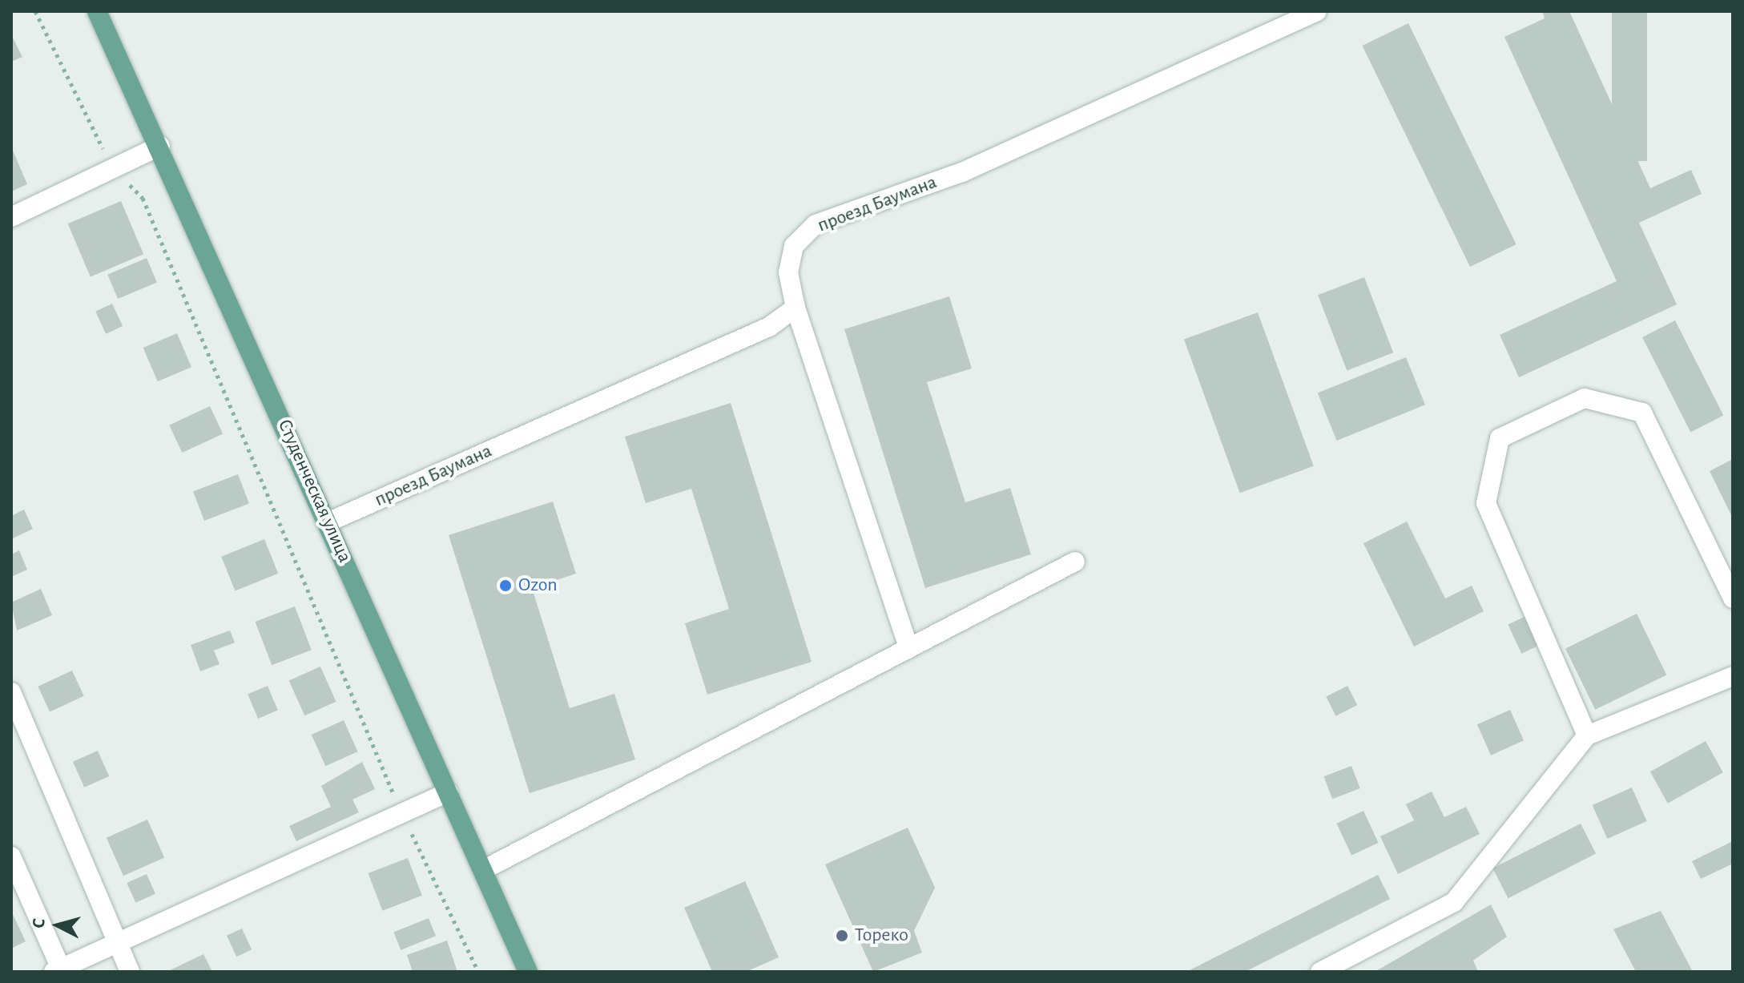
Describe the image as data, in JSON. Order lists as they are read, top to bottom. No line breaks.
{"streets":{"main road":["Студенческая улица"],"street":["проезд Баумана"]},"crossings":[["проезд Баумана","Студенческая улица"]],"places":["Ozon","Тореко"],"north":"left"}
